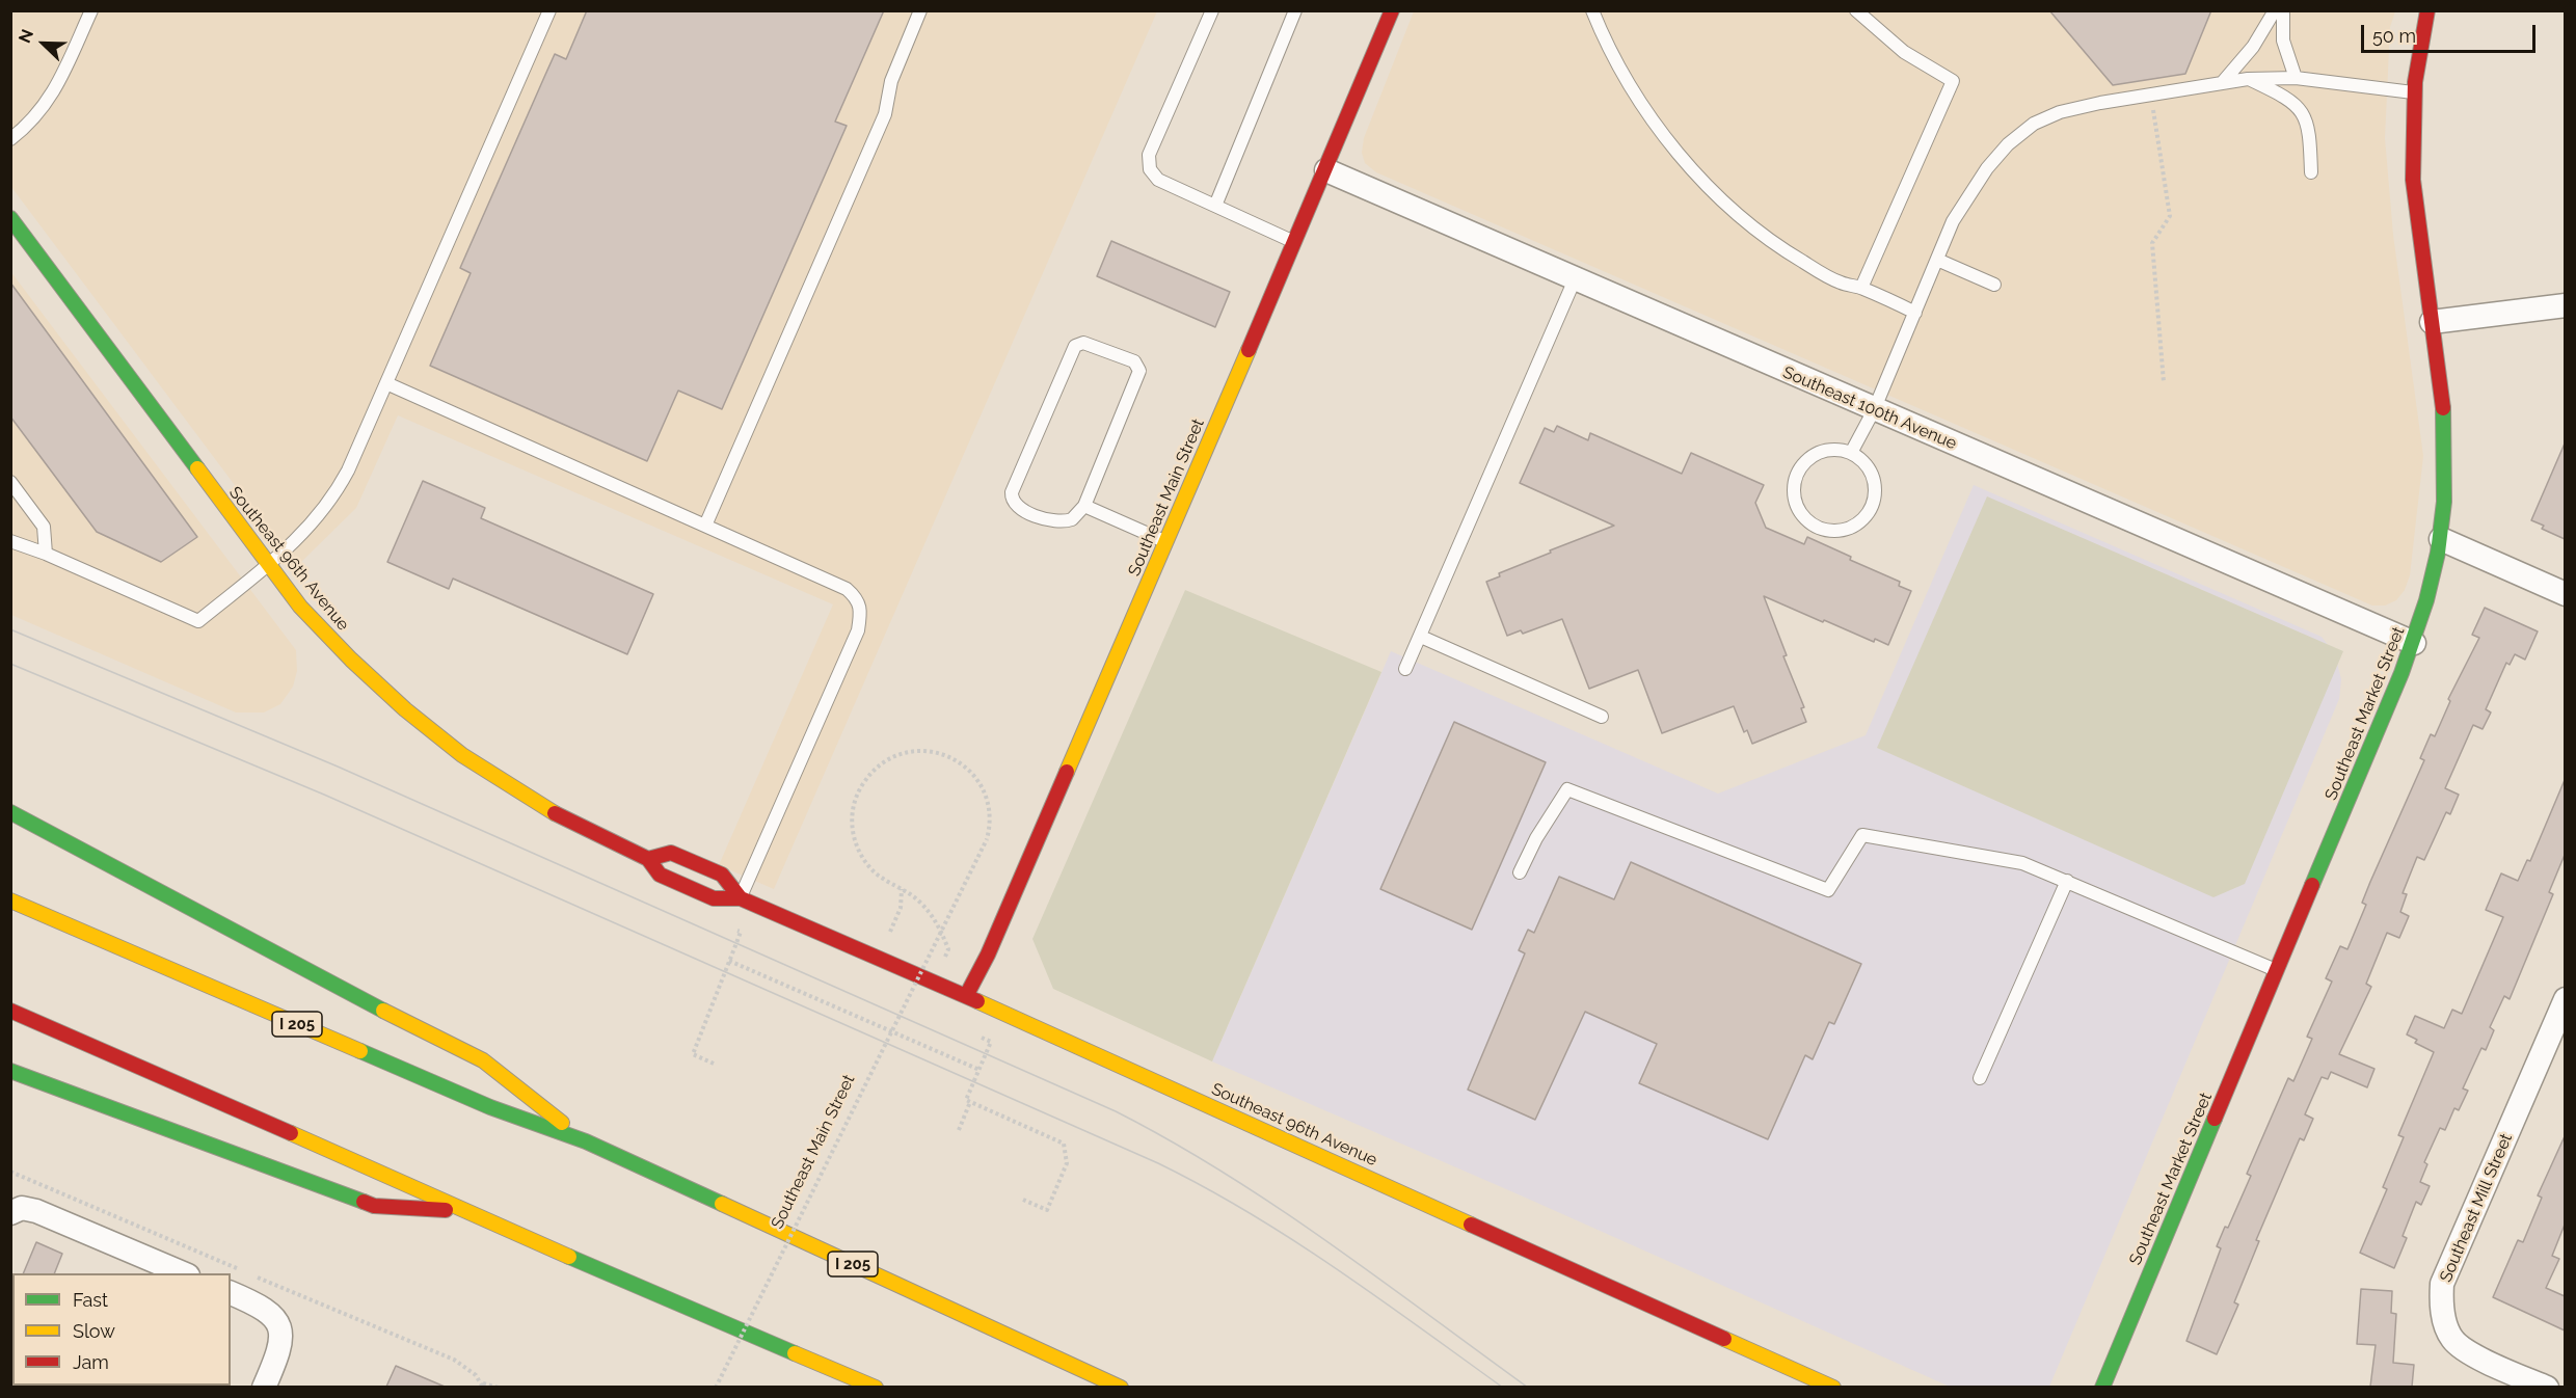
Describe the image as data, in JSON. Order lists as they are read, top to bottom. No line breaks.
{"streets":{"main road":["Southeast Main Street","Southeast 96th Avenue","Southeast Market Street","I 205"],"street":["Southeast 100th Avenue","Southeast Mill Street"]},"crossings":[["Southeast 100th Avenue","Southeast Main Street"],["Southeast 100th Avenue","Southeast Market Street"],["Southeast Main Street","Southeast 96th Avenue"]],"legend":["Fast","Slow","Jam"],"scale_bar":"50 m","north":"top left"}
